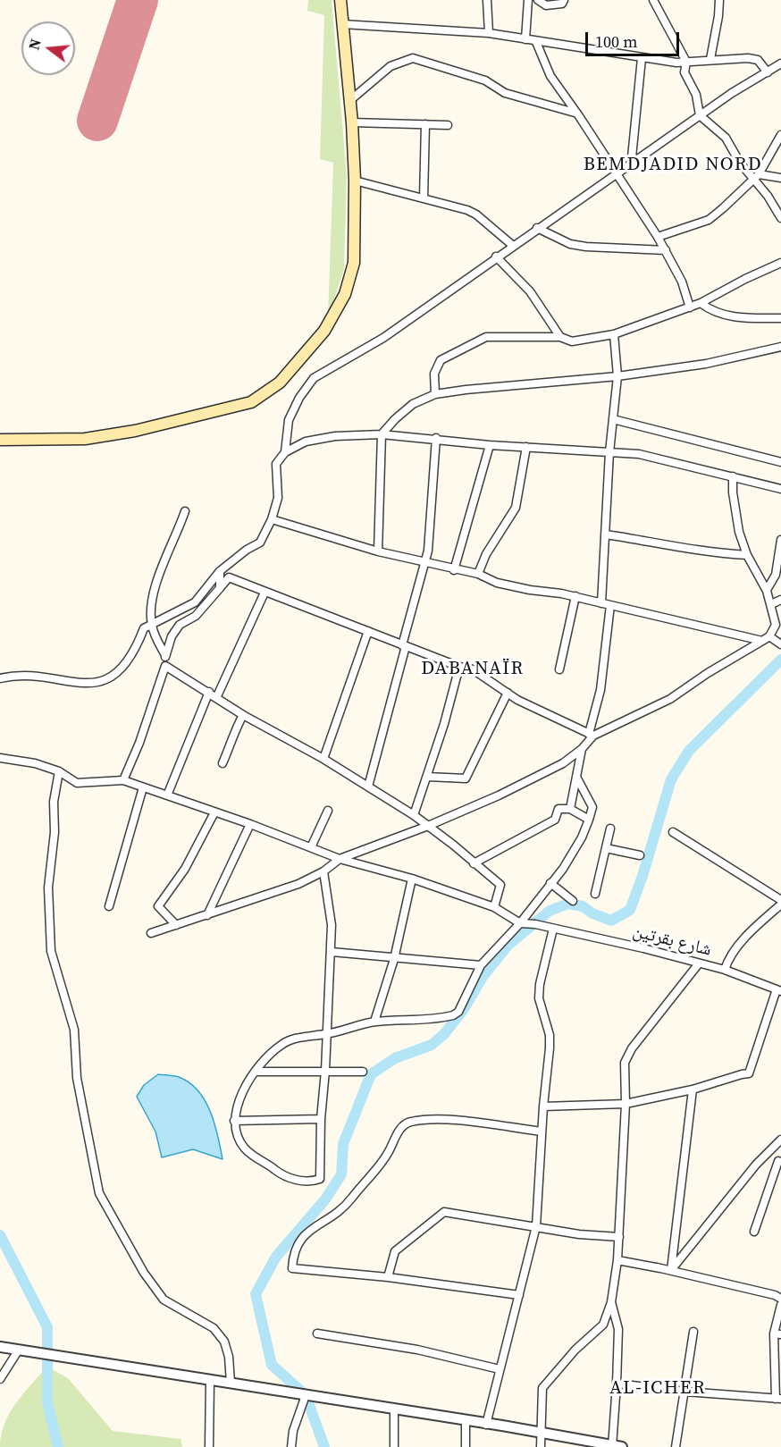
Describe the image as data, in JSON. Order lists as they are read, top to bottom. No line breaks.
{"streets":{"street":["شارع بقرتين"]},"districts":["BEMDJADID NORD","DABANAÏR","AL-ICHER"],"scale_bar":"100 m","north":"left"}
